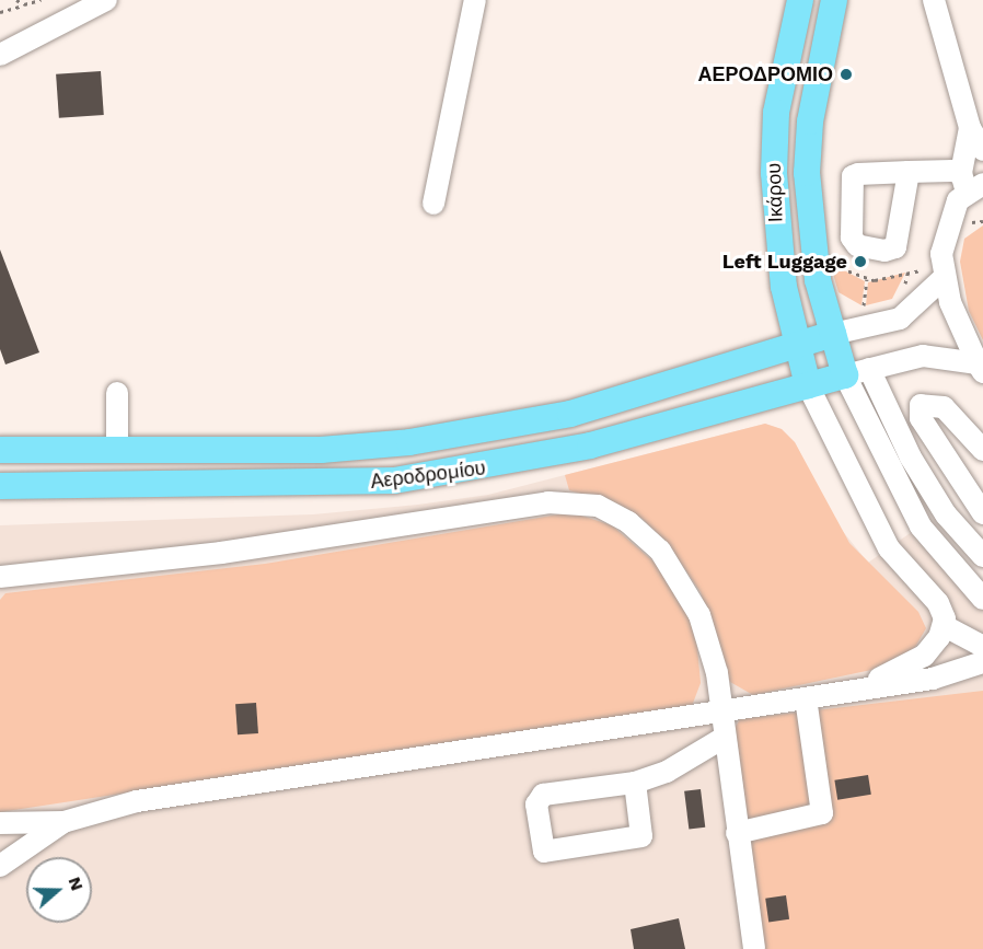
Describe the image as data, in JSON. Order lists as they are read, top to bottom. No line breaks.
{"streets":{"main road":["Ικάρου","Αεροδρομίου"]},"crossings":[["Ικάρου","Αεροδρομίου"]],"places":["ΑΕΡΟΔΡΟΜΙΟ","Left Luggage"],"north":"right"}
